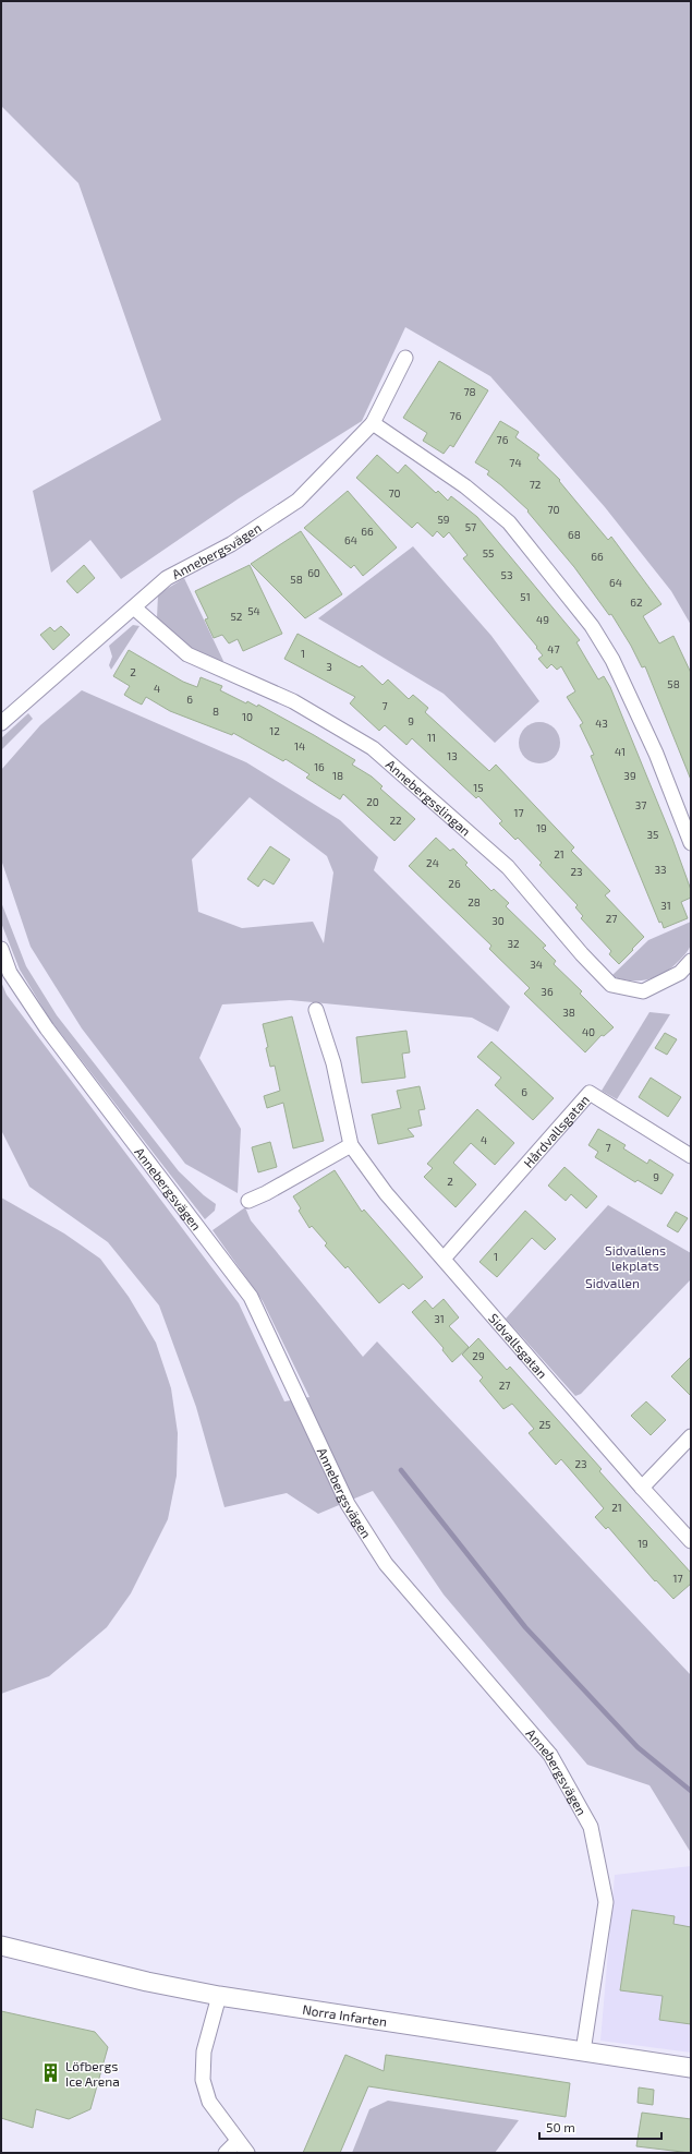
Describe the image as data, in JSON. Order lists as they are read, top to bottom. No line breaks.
{"streets":{"street":["Annebergsvägen","Annebergsslingan","Hårdvallsgatan","Sidvallsgatan","Norra Infarten"]},"crossings":[["Annebergsvägen","Annebergsslingan"],["Annebergsvägen","Norra Infarten"],["Hårdvallsgatan","Sidvallsgatan"]],"parks":["Sidvallens lekplats","Sidvallen"],"places":{"building":["Löfbergs Ice Arena"]},"house_numbers":["78","76","76","74","72","70","70","59","57","66","68","64","55","66","60","53","58","64","51","62","54","52","49","47","1","3","2","58","4","6","7","8","10","9","43","12","11","14","41","13","16","18","39","15","20","37","17","22","19","35","21","24","33","23","26","28","31","27","30","32","34","36","38","40","6","4","7","9","2","1","31","29","27","25","23","21","19","17"],"scale_bar":"50 m"}
